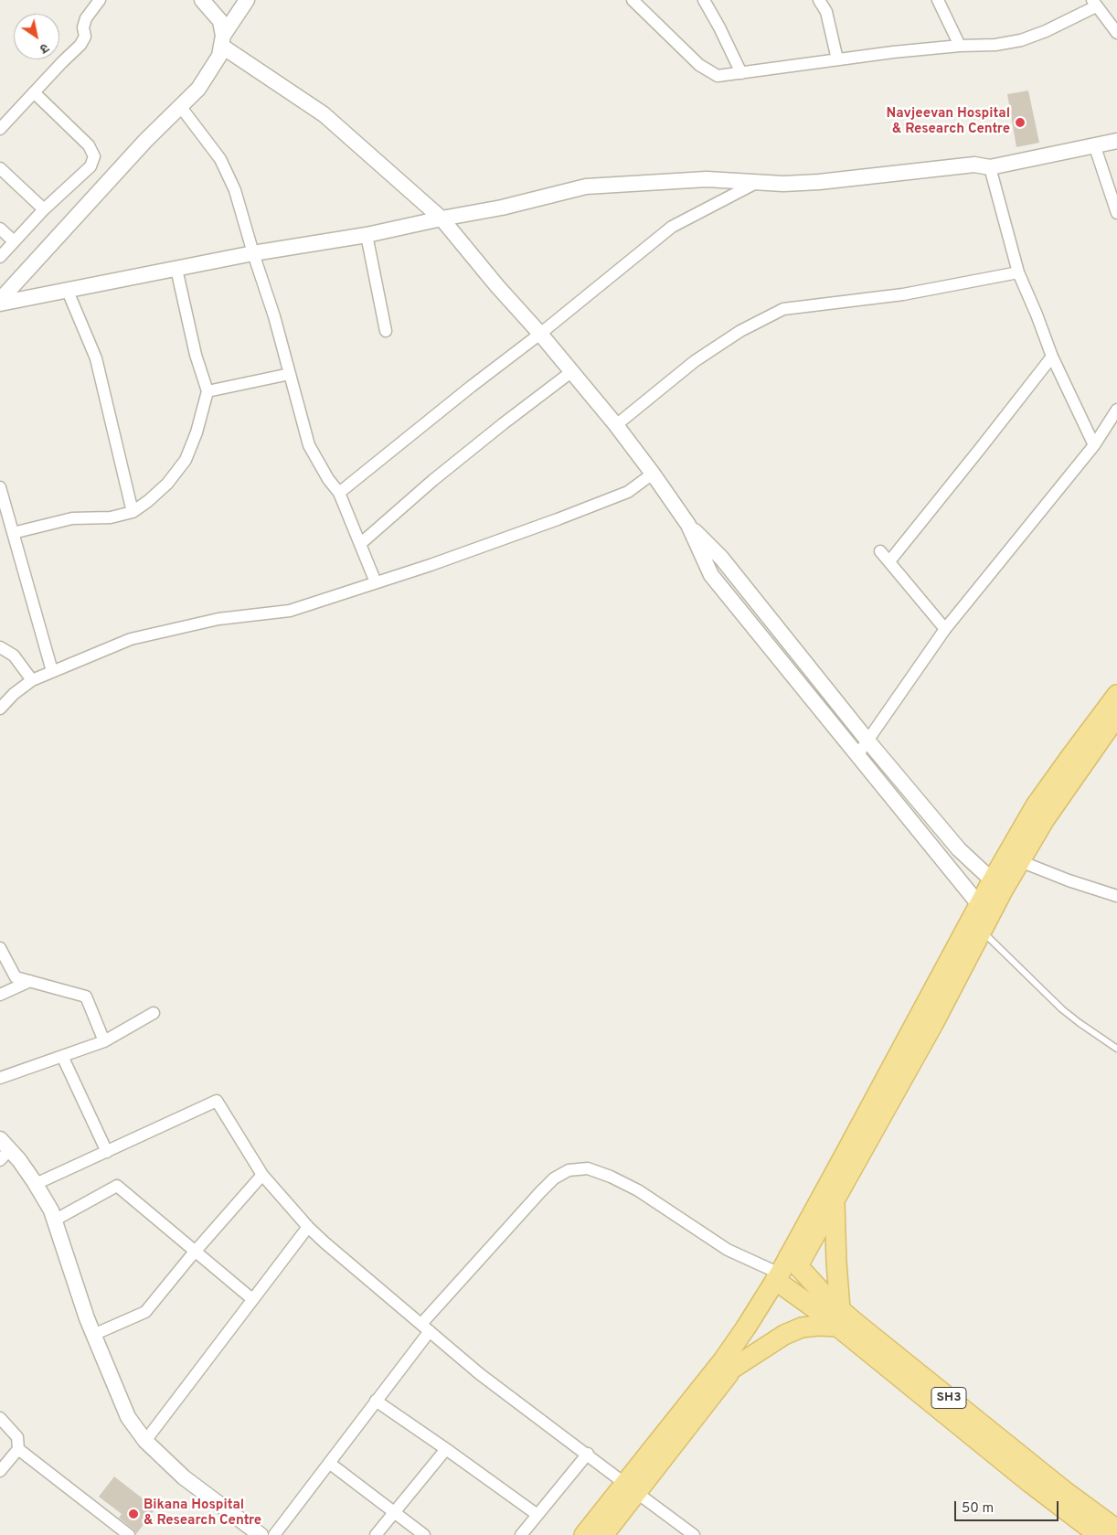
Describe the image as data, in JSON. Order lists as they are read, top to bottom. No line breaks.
{"streets":{"main road":["SH3"]},"places":["Navjeevan Hospital & Research Centre","Bikana Hospital & Research Centre"],"scale_bar":"50 m","north":"bottom right"}
